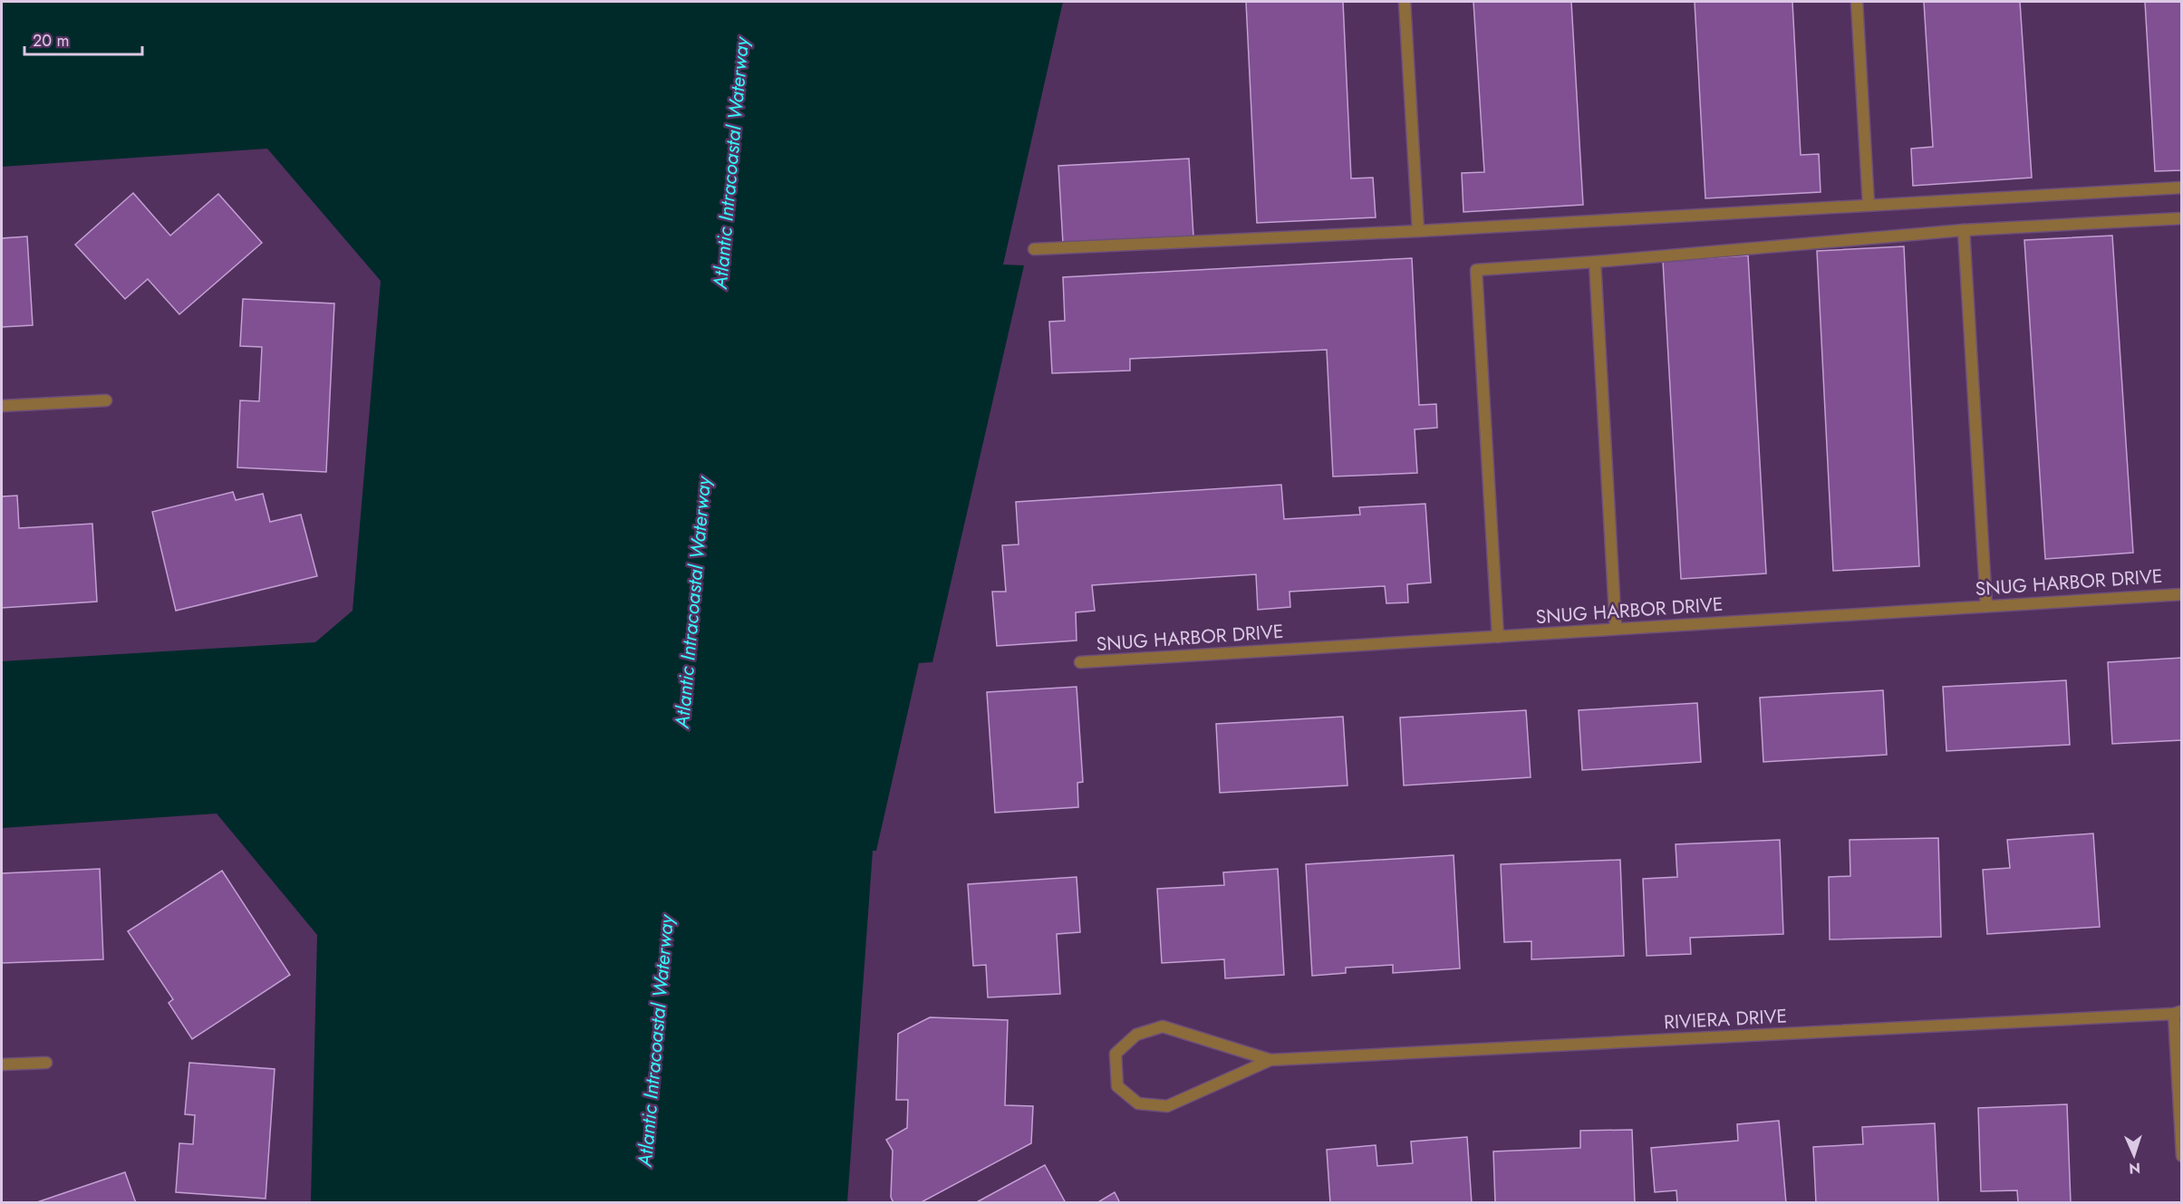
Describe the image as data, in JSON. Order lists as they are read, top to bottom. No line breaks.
{"streets":{"street":["SNUG HARBOR DRIVE","RIVIERA DRIVE"]},"water":["Atlantic Intracoastal Waterway"],"scale_bar":"20 m","north":"bottom"}
